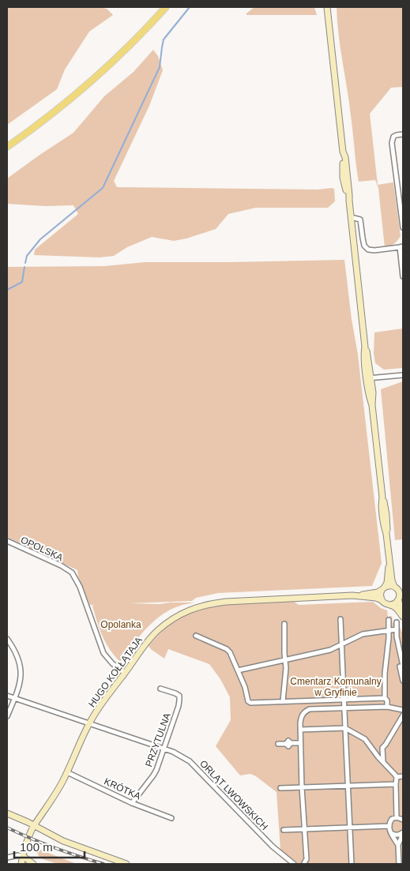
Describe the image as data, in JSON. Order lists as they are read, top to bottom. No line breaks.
{"streets":{"main road":["HUGO KOŁŁĄTAJA"],"street":["OPOLSKA","PRZYTULNA","KRÓTKA","ORLĄT LWOWSKICH"]},"crossings":[["OPOLSKA","HUGO KOŁŁĄTAJA"],["HUGO KOŁŁĄTAJA","KRÓTKA"],["HUGO KOŁŁĄTAJA","ORLĄT LWOWSKICH"],["PRZYTULNA","KRÓTKA"],["PRZYTULNA","ORLĄT LWOWSKICH"]],"parks":["Opolanka","Cmentarz Komunalny w Gryfinie"],"scale_bar":"100 m"}
